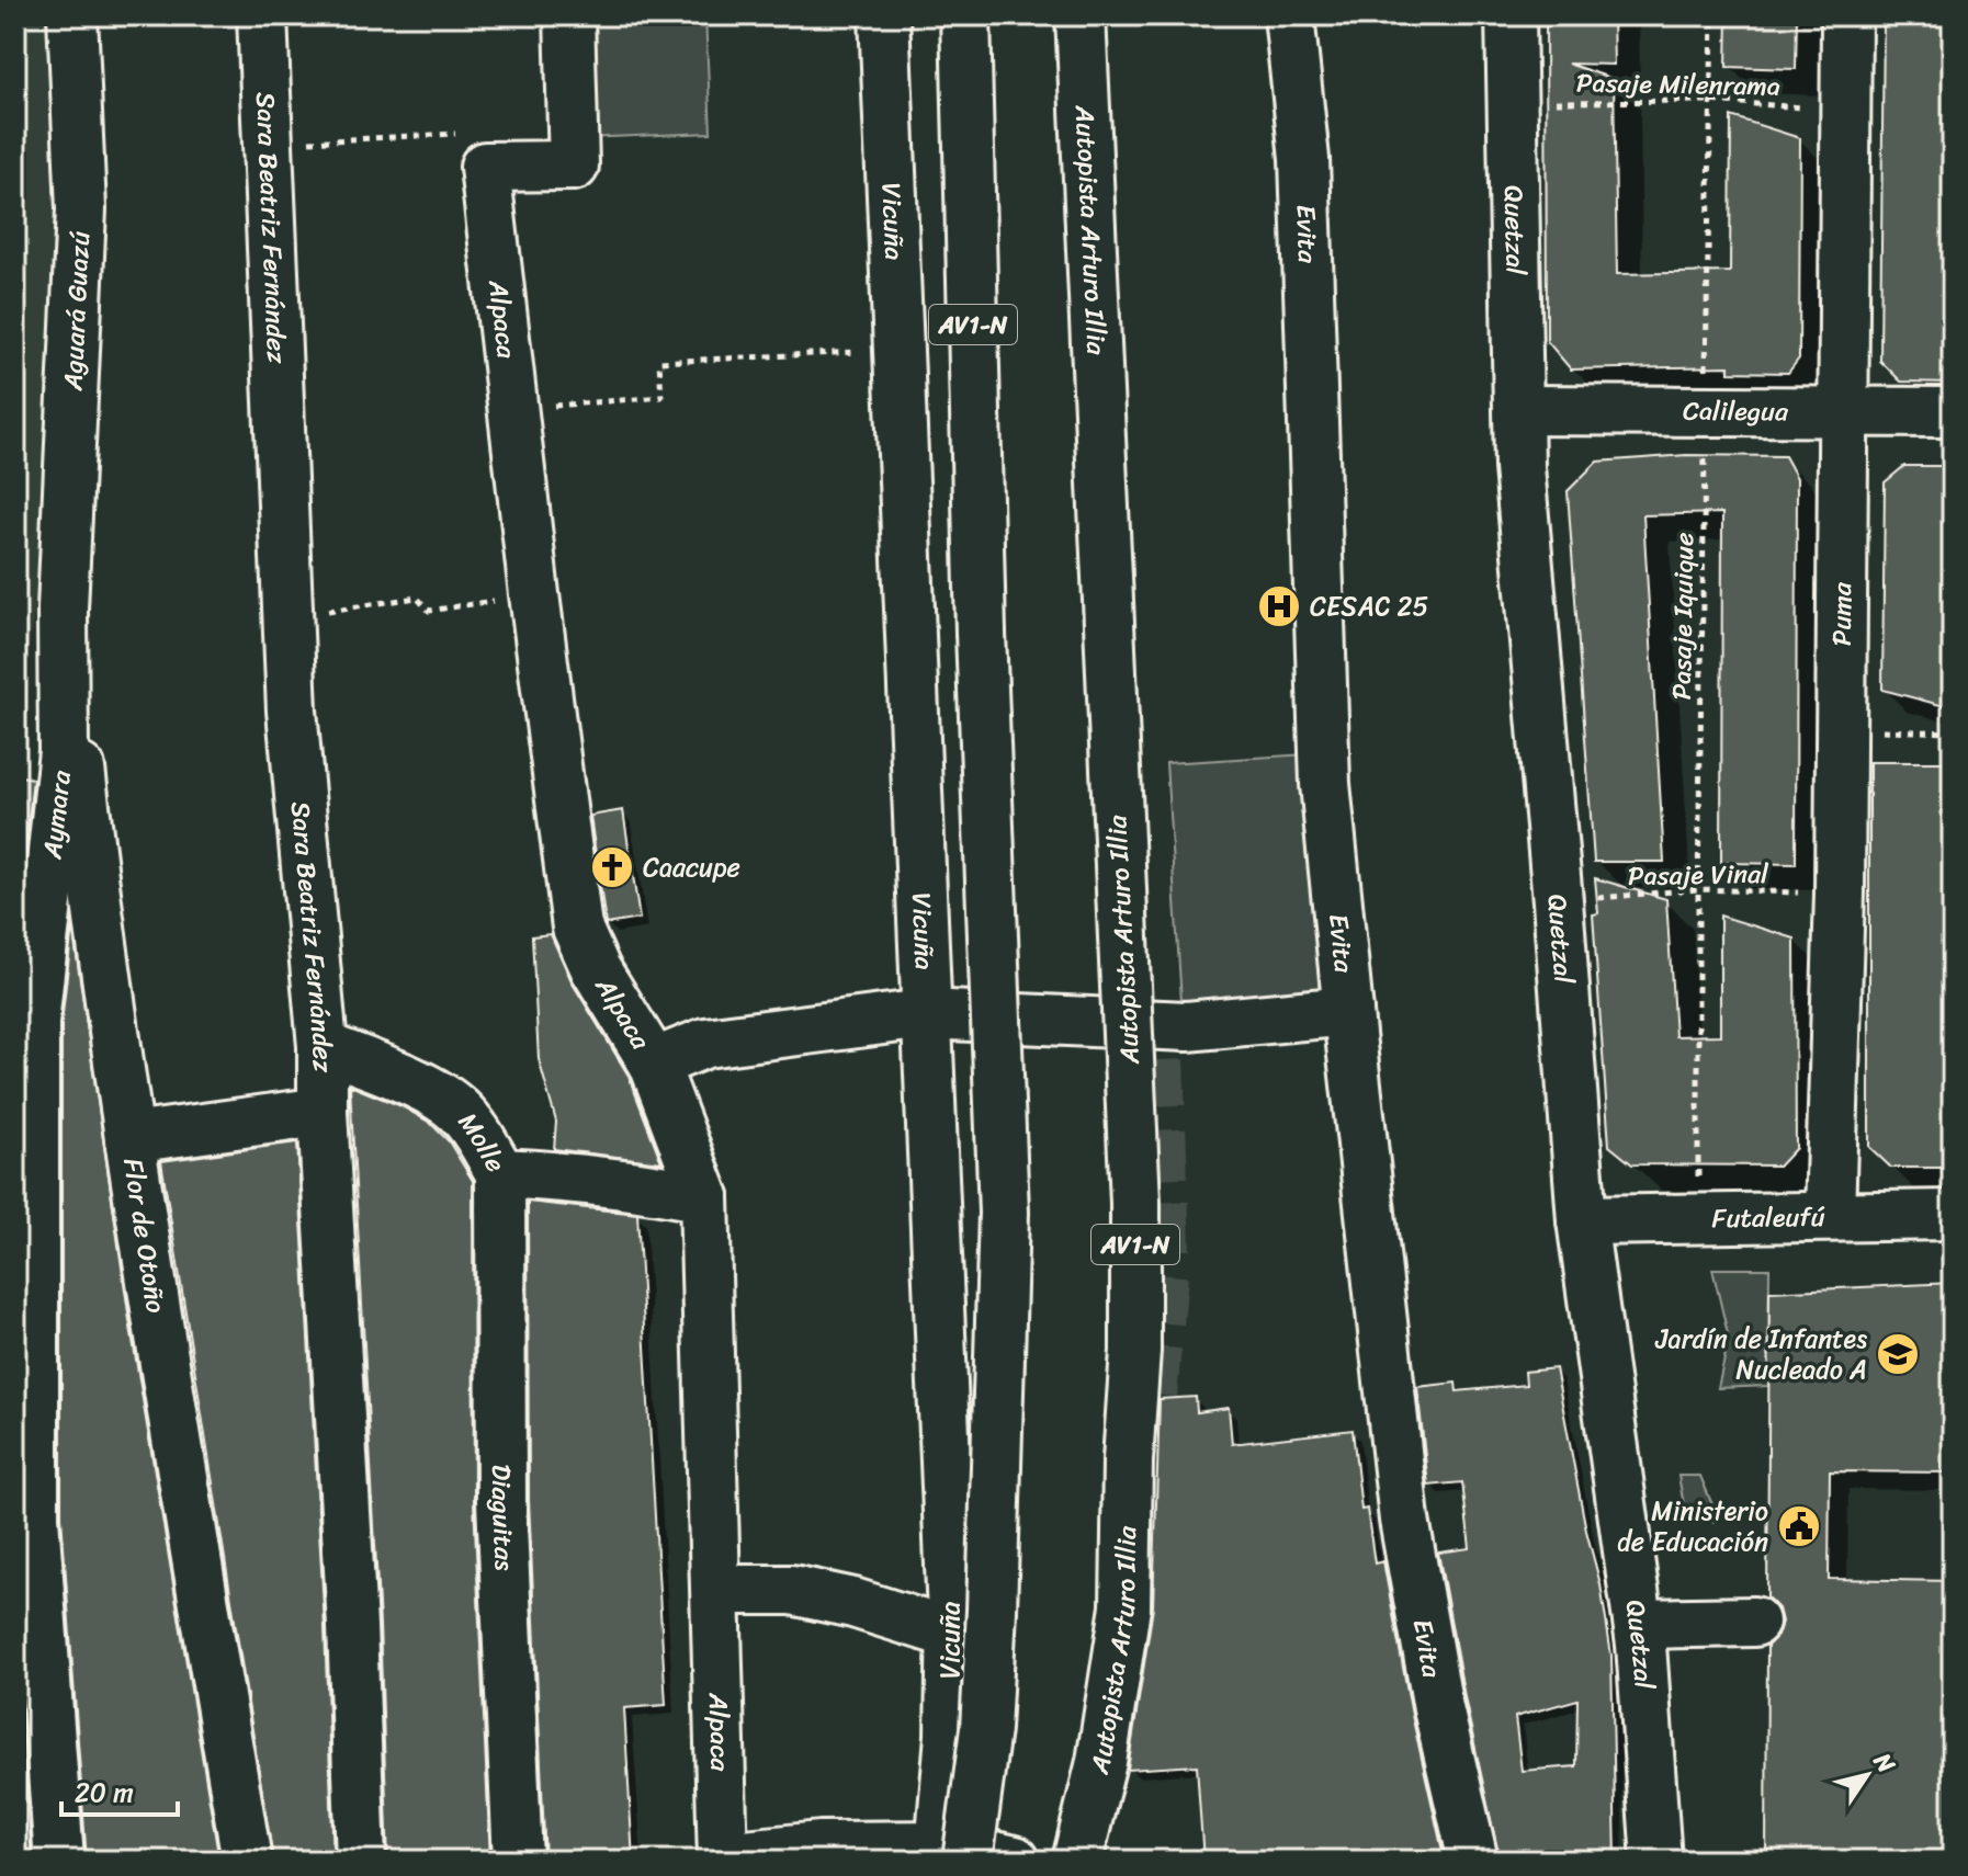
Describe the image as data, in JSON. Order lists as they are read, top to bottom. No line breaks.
{"streets":{"main road":["Vicuña","Sara Beatriz Fernández","Autopista Arturo Illia","Quetzal","Evita","Aguará Guazú","Alpaca","AV1-N","Calilegua","Puma","Aymara","Molle","Futaleufú","Flor de Otoño","Diaguitas"],"path":["Pasaje Milenrama","Pasaje Iquique","Pasaje Vinal"]},"crossings":[["Pasaje Milenrama","Quetzal"],["Pasaje Milenrama","Puma"],["Pasaje Milenrama","Pasaje Iquique"],["Vicuña","AV1-N"],["Sara Beatriz Fernández","Molle"],["Quetzal","Calilegua"],["Quetzal","Pasaje Vinal"],["Quetzal","Futaleufú"],["Aguará Guazú","Aymara"],["Aguará Guazú","Flor de Otoño"],["Alpaca","Molle"],["Calilegua","Puma"],["Calilegua","Pasaje Iquique"],["Puma","Pasaje Vinal"],["Puma","Futaleufú"],["Pasaje Iquique","Pasaje Vinal"],["Pasaje Iquique","Futaleufú"],["Aymara","Flor de Otoño"],["Molle","Diaguitas"]],"places":{"hospital":["CESAC 25"],"church":["Caacupe"],"school or university":["Jardín de Infantes Nucleado A"],"public building":["Ministerio de Educación"]},"scale_bar":"20 m","north":"top right"}
